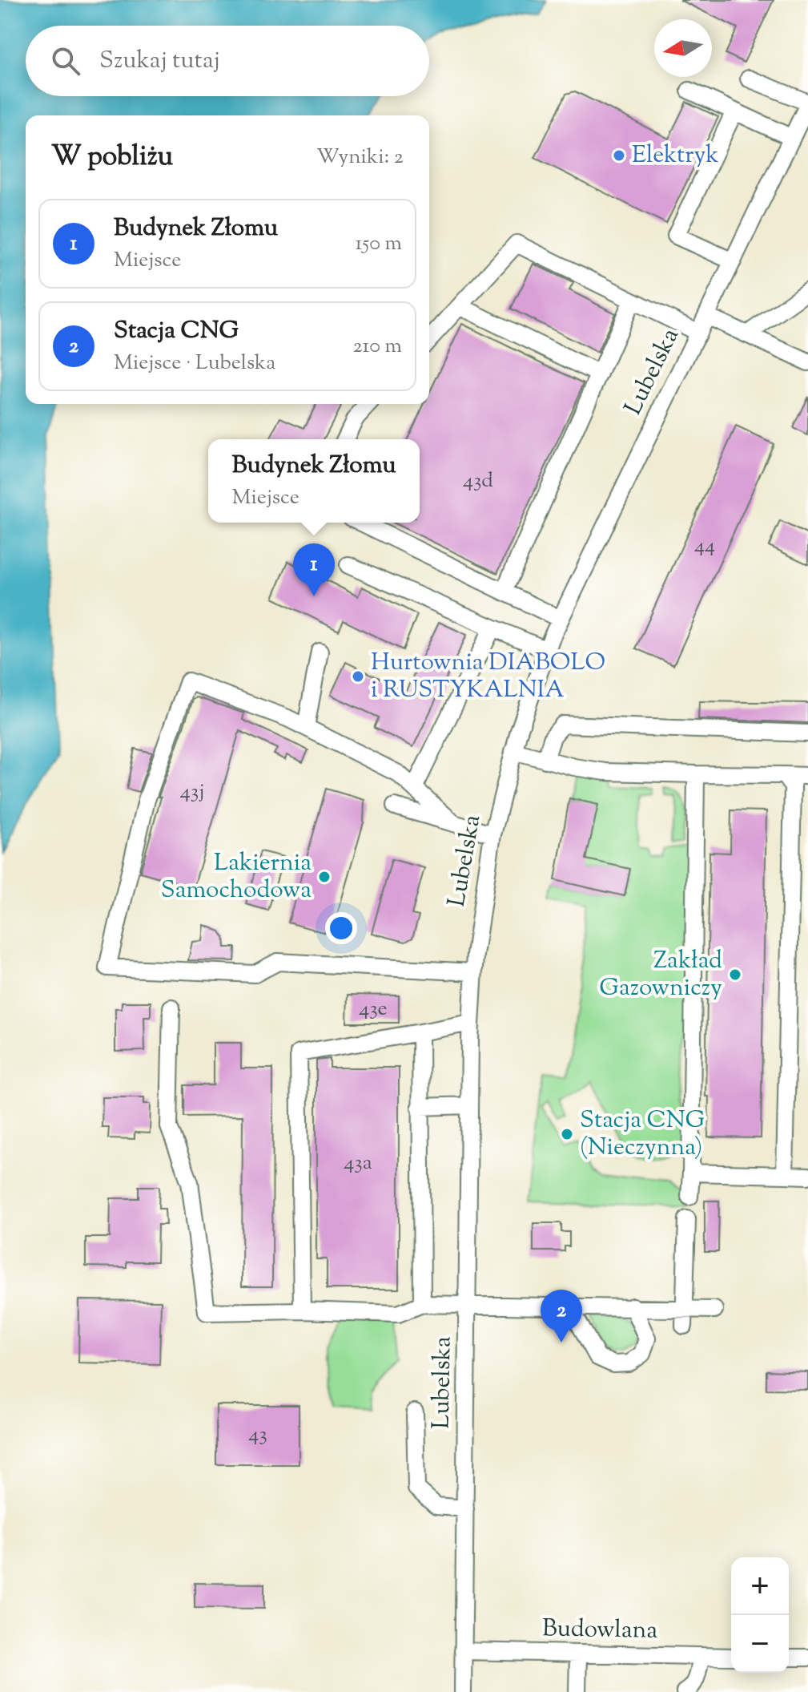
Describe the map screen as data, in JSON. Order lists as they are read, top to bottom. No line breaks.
{"streets":{"street":["Lubelska","Budowlana"]},"crossings":[["Lubelska","Budowlana"]],"places":["Elektryk","Hurtownia DIABOLO i RUSTYKALNIA","Lakiernia Samochodowa","Zakład Gazowniczy","Stacja CNG (Nieczynna)"],"house_numbers":["43d","44","43j","43e","43a","43"],"north":"left","page":{"search":"Szukaj tutaj","heading":["W pobliżu","Wyniki: 2"],"list":[{"mark":"1","name":"Budynek Złomu","note":"Miejsce","value":"150 m"},{"mark":"2","name":"Stacja CNG","note":"Miejsce · Lubelska","value":"210 m"}],"popup":["Budynek Złomu","Miejsce"],"pins":["1","2"],"map_buttons":["+","−"]}}
